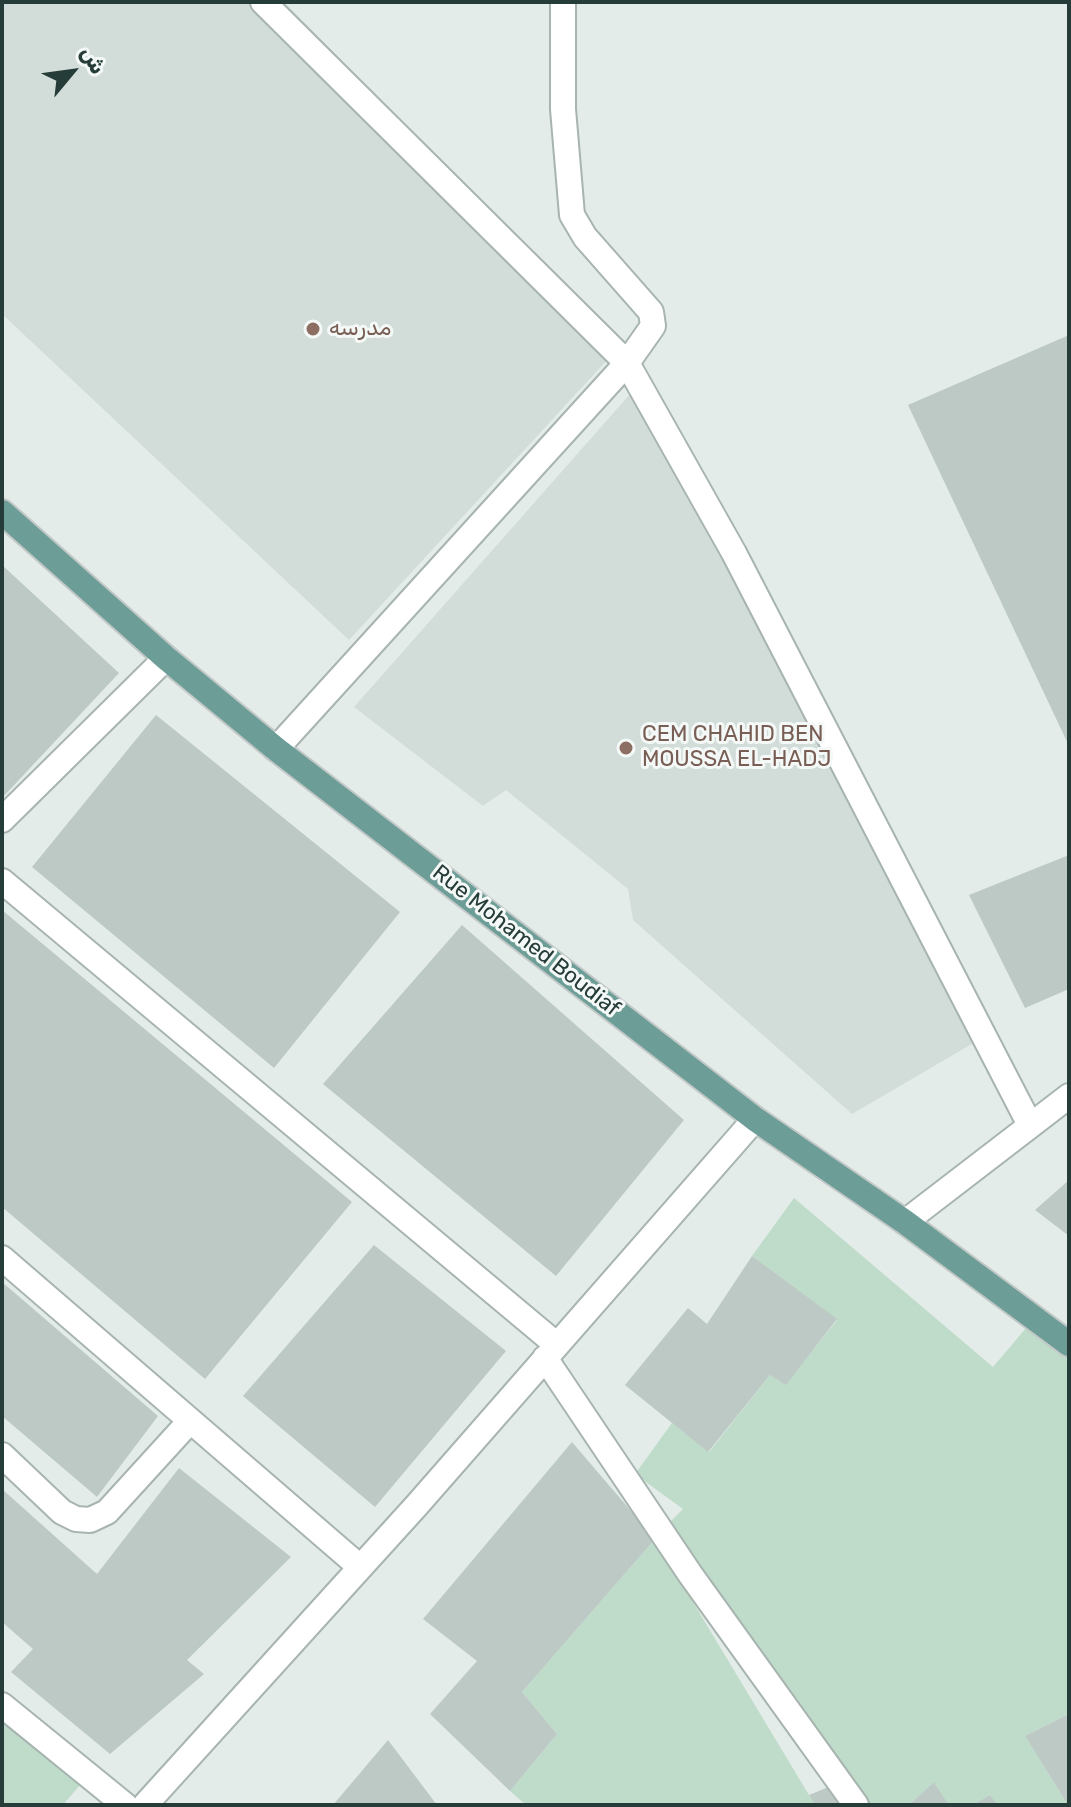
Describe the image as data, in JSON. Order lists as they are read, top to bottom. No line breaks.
{"streets":{"main road":["Rue Mohamed Boudiaf"]},"places":["مدرسه","CEM CHAHID BEN MOUSSA EL-HADJ"],"north":"top right"}
